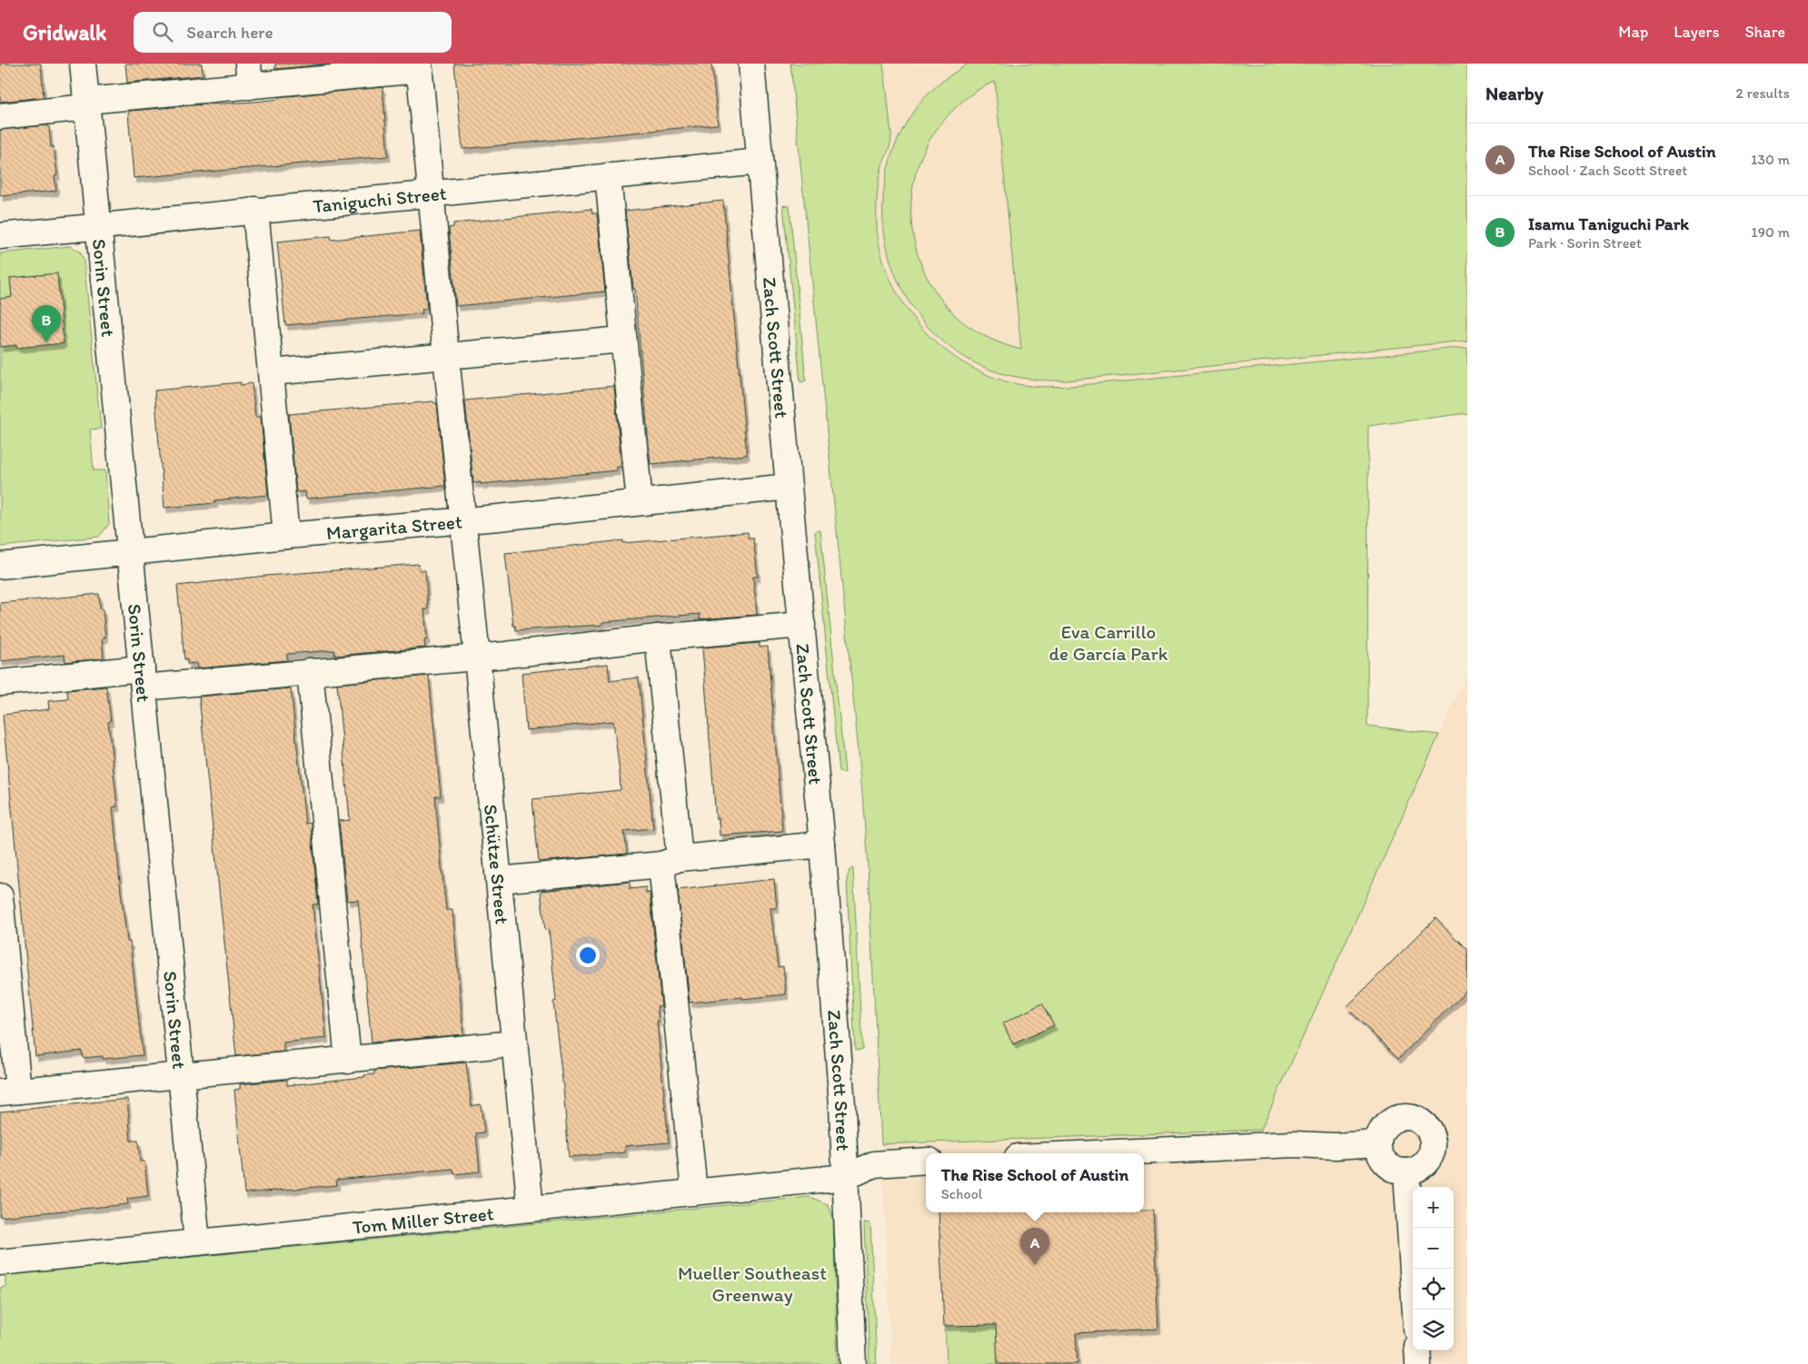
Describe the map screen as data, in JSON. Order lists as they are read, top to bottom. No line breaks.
{"streets":{"street":["Taniguchi Street","Sorin Street","Zach Scott Street","Margarita Street","Schütze Street","Tom Miller Street"]},"crossings":[["Taniguchi Street","Sorin Street"],["Taniguchi Street","Zach Scott Street"],["Taniguchi Street","Schütze Street"],["Sorin Street","Margarita Street"],["Sorin Street","Tom Miller Street"],["Zach Scott Street","Margarita Street"],["Zach Scott Street","Tom Miller Street"],["Margarita Street","Schütze Street"],["Schütze Street","Tom Miller Street"]],"parks":["Eva Carrillo de García Park","Mueller Southeast Greenway"],"page":{"header":"Gridwalk","search":"Search here","nav":["Map","Layers","Share"],"heading":["Nearby","2 results"],"list":[{"mark":"A","name":"The Rise School of Austin","note":"School · Zach Scott Street","value":"130 m"},{"mark":"B","name":"Isamu Taniguchi Park","note":"Park · Sorin Street","value":"190 m"}],"pins":["B","A"],"popup":["The Rise School of Austin","School"],"map_buttons":["+","−"]}}
